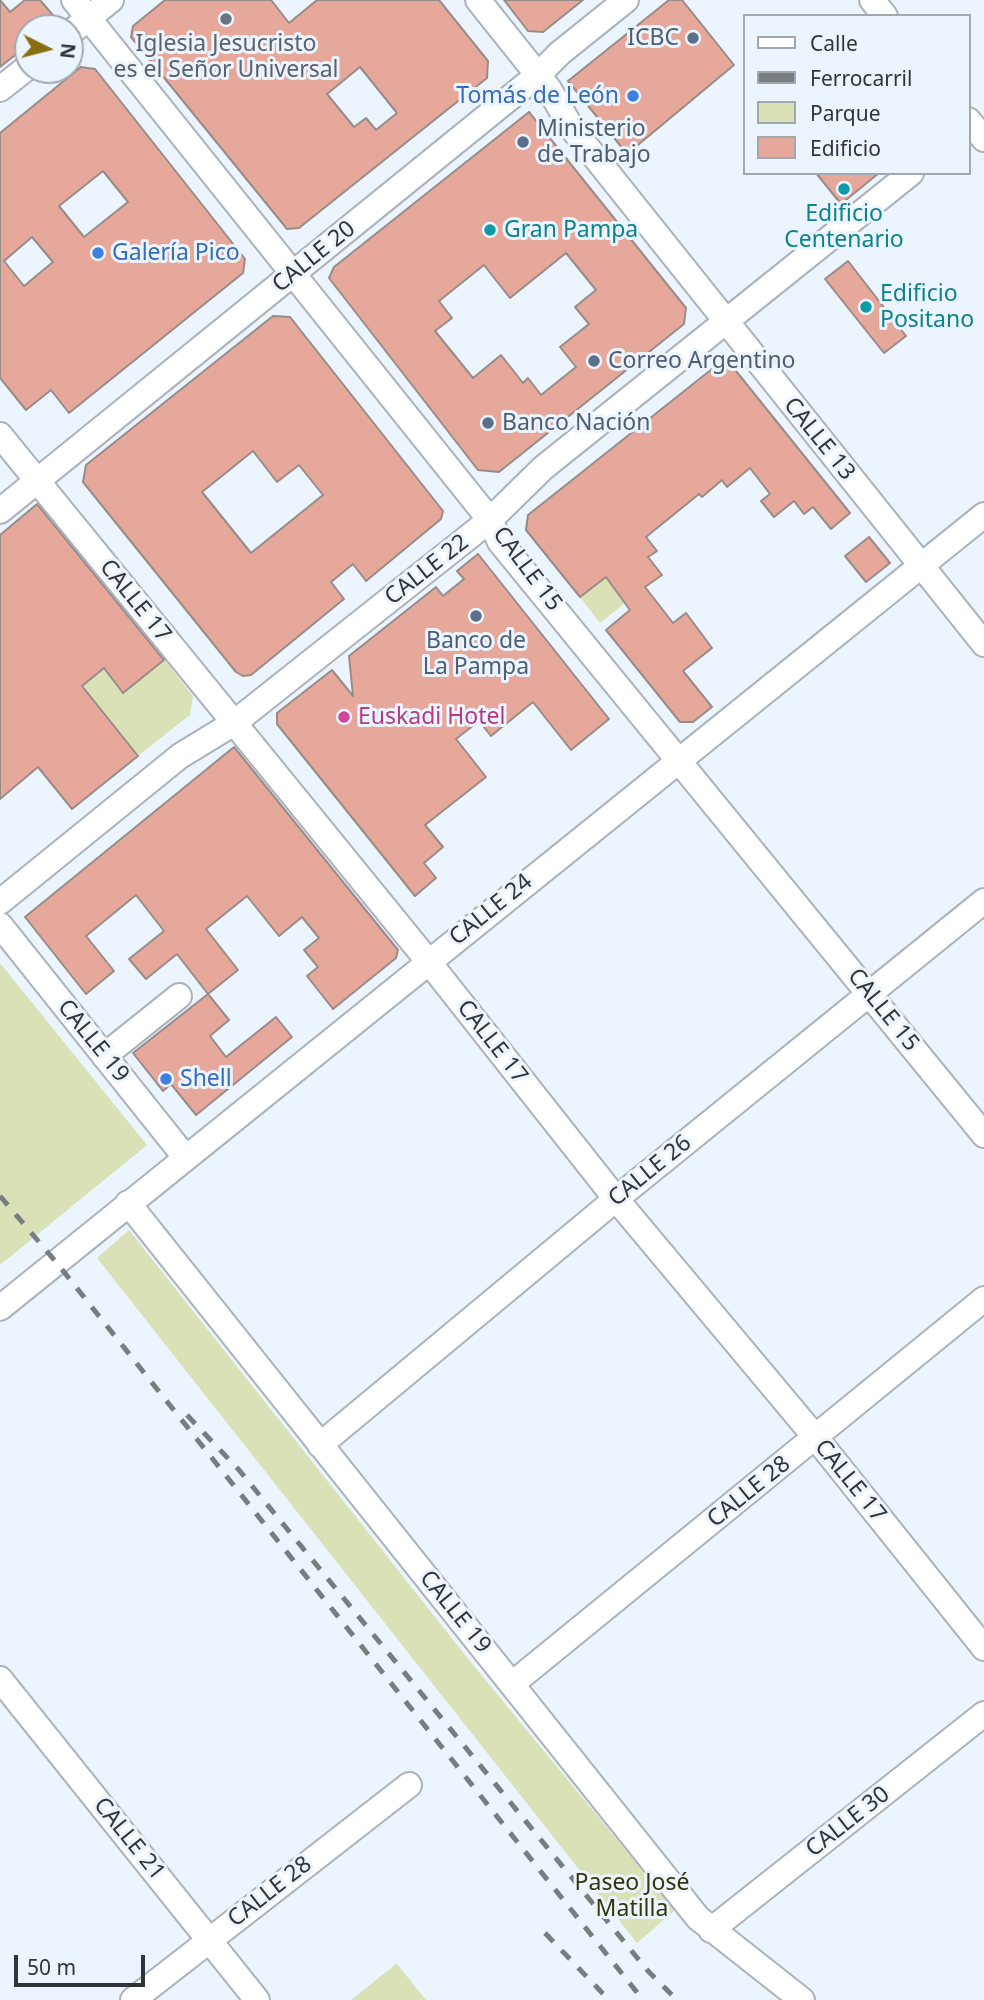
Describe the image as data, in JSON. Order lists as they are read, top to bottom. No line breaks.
{"streets":{"street":["CALLE 20","CALLE 13","CALLE 15","CALLE 22","CALLE 17","CALLE 24","CALLE 19","CALLE 26","CALLE 28","CALLE 30","CALLE 21"]},"crossings":[["CALLE 20","CALLE 13"],["CALLE 20","CALLE 15"],["CALLE 20","CALLE 17"],["CALLE 13","CALLE 22"],["CALLE 13","CALLE 24"],["CALLE 15","CALLE 22"],["CALLE 15","CALLE 24"],["CALLE 15","CALLE 26"],["CALLE 22","CALLE 17"],["CALLE 17","CALLE 24"],["CALLE 17","CALLE 26"],["CALLE 17","CALLE 28"],["CALLE 24","CALLE 19"],["CALLE 19","CALLE 26"],["CALLE 19","CALLE 28"],["CALLE 19","CALLE 30"],["CALLE 28","CALLE 21"]],"parks":["Paseo José Matilla"],"places":["Iglesia Jesucristo es el Señor Universal","ICBC","Tomás de León","Ministerio de Trabajo","Edificio Centenario","Gran Pampa","Galería Pico","Edificio Positano","Correo Argentino","Banco Nación","Banco de La Pampa","Euskadi Hotel","Shell"],"legend":["Calle","Ferrocarril","Parque","Edificio"],"scale_bar":"50 m","north":"right"}
